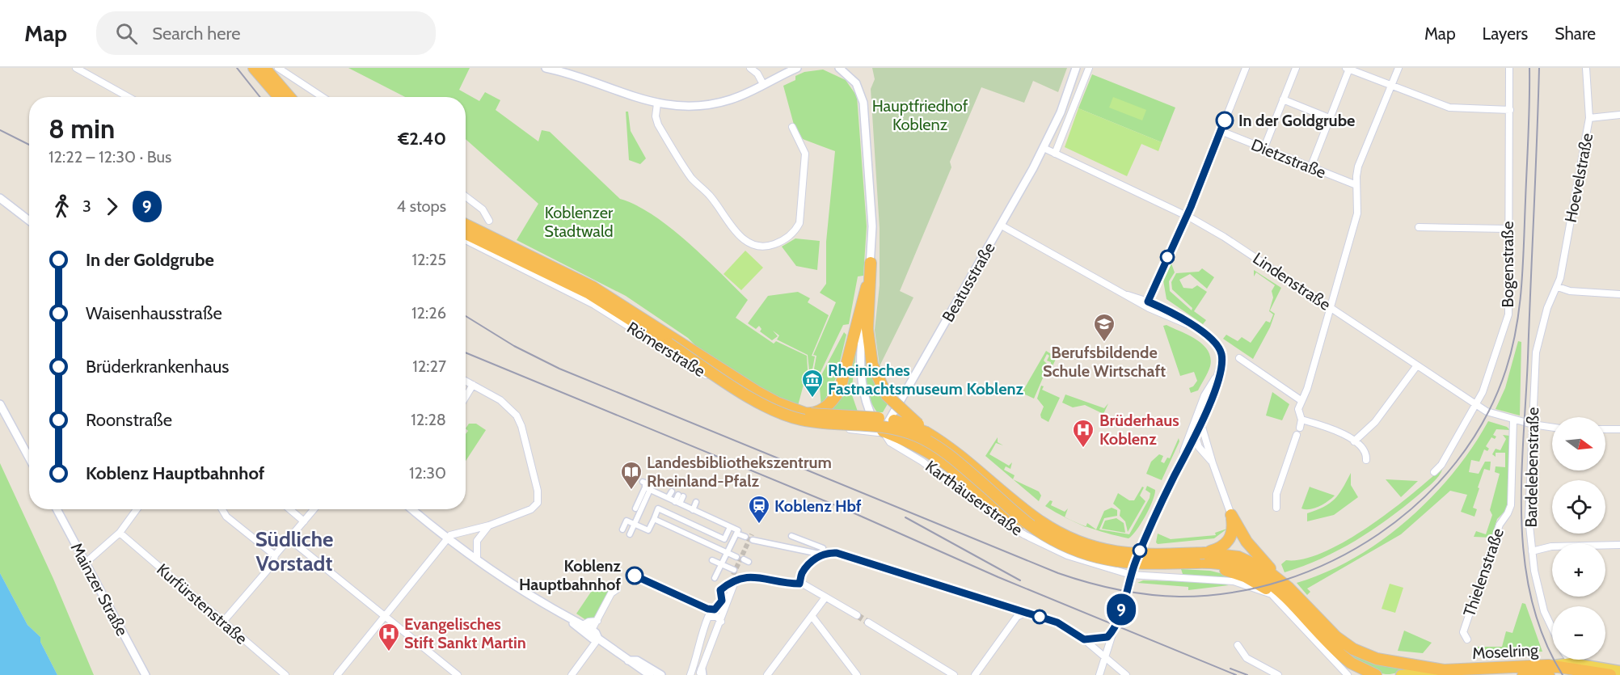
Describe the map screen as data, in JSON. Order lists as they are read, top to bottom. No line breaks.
{"streets":{"highway":["Moselring"],"street":["Dietzstraße","Hoevelstraße","Bogenstraße","Lindenstraße","Beatusstraße","Römerstraße","Bardelebenstraße","Karthäuserstraße","Thielenstraße","Mainzer Straße","Kurfürstenstraße"]},"crossings":[["Hoevelstraße","Bardelebenstraße"],["Bogenstraße","Lindenstraße"],["Lindenstraße","Beatusstraße"],["Lindenstraße","Bardelebenstraße"],["Lindenstraße","Thielenstraße"],["Beatusstraße","Römerstraße"],["Beatusstraße","Karthäuserstraße"],["Römerstraße","Karthäuserstraße"]],"districts":["Südliche Vorstadt"],"parks":["Hauptfriedhof Koblenz","Koblenzer Stadtwald"],"places":{"other":["In der Goldgrube","Koblenz Hauptbahnhof"],"school or university":["Berufsbildende Schule Wirtschaft"],"museum":["Rheinisches Fastnachtsmuseum Koblenz"],"hospital":["Brüderhaus Koblenz","Evangelisches Stift Sankt Martin"],"library":["Landesbibliothekszentrum Rheinland-Pfalz"],"station":["Koblenz Hbf"]},"lines":["bus line 9"],"north":"right","page":{"header":"Map","search":"Search here","nav":["Map","Layers","Share"],"on_map":"9","heading":["8 min","12:22 – 12:30 · Bus","€2.40"],"legs":["3","9","4 stops"],"list":[{"name":"In der Goldgrube","value":"12:25"},{"name":"Waisenhausstraße","value":"12:26"},{"name":"Brüderkrankenhaus","value":"12:27"},{"name":"Roonstraße","value":"12:28"},{"name":"Koblenz Hauptbahnhof","value":"12:30"}],"map_buttons":["+","−"]}}
